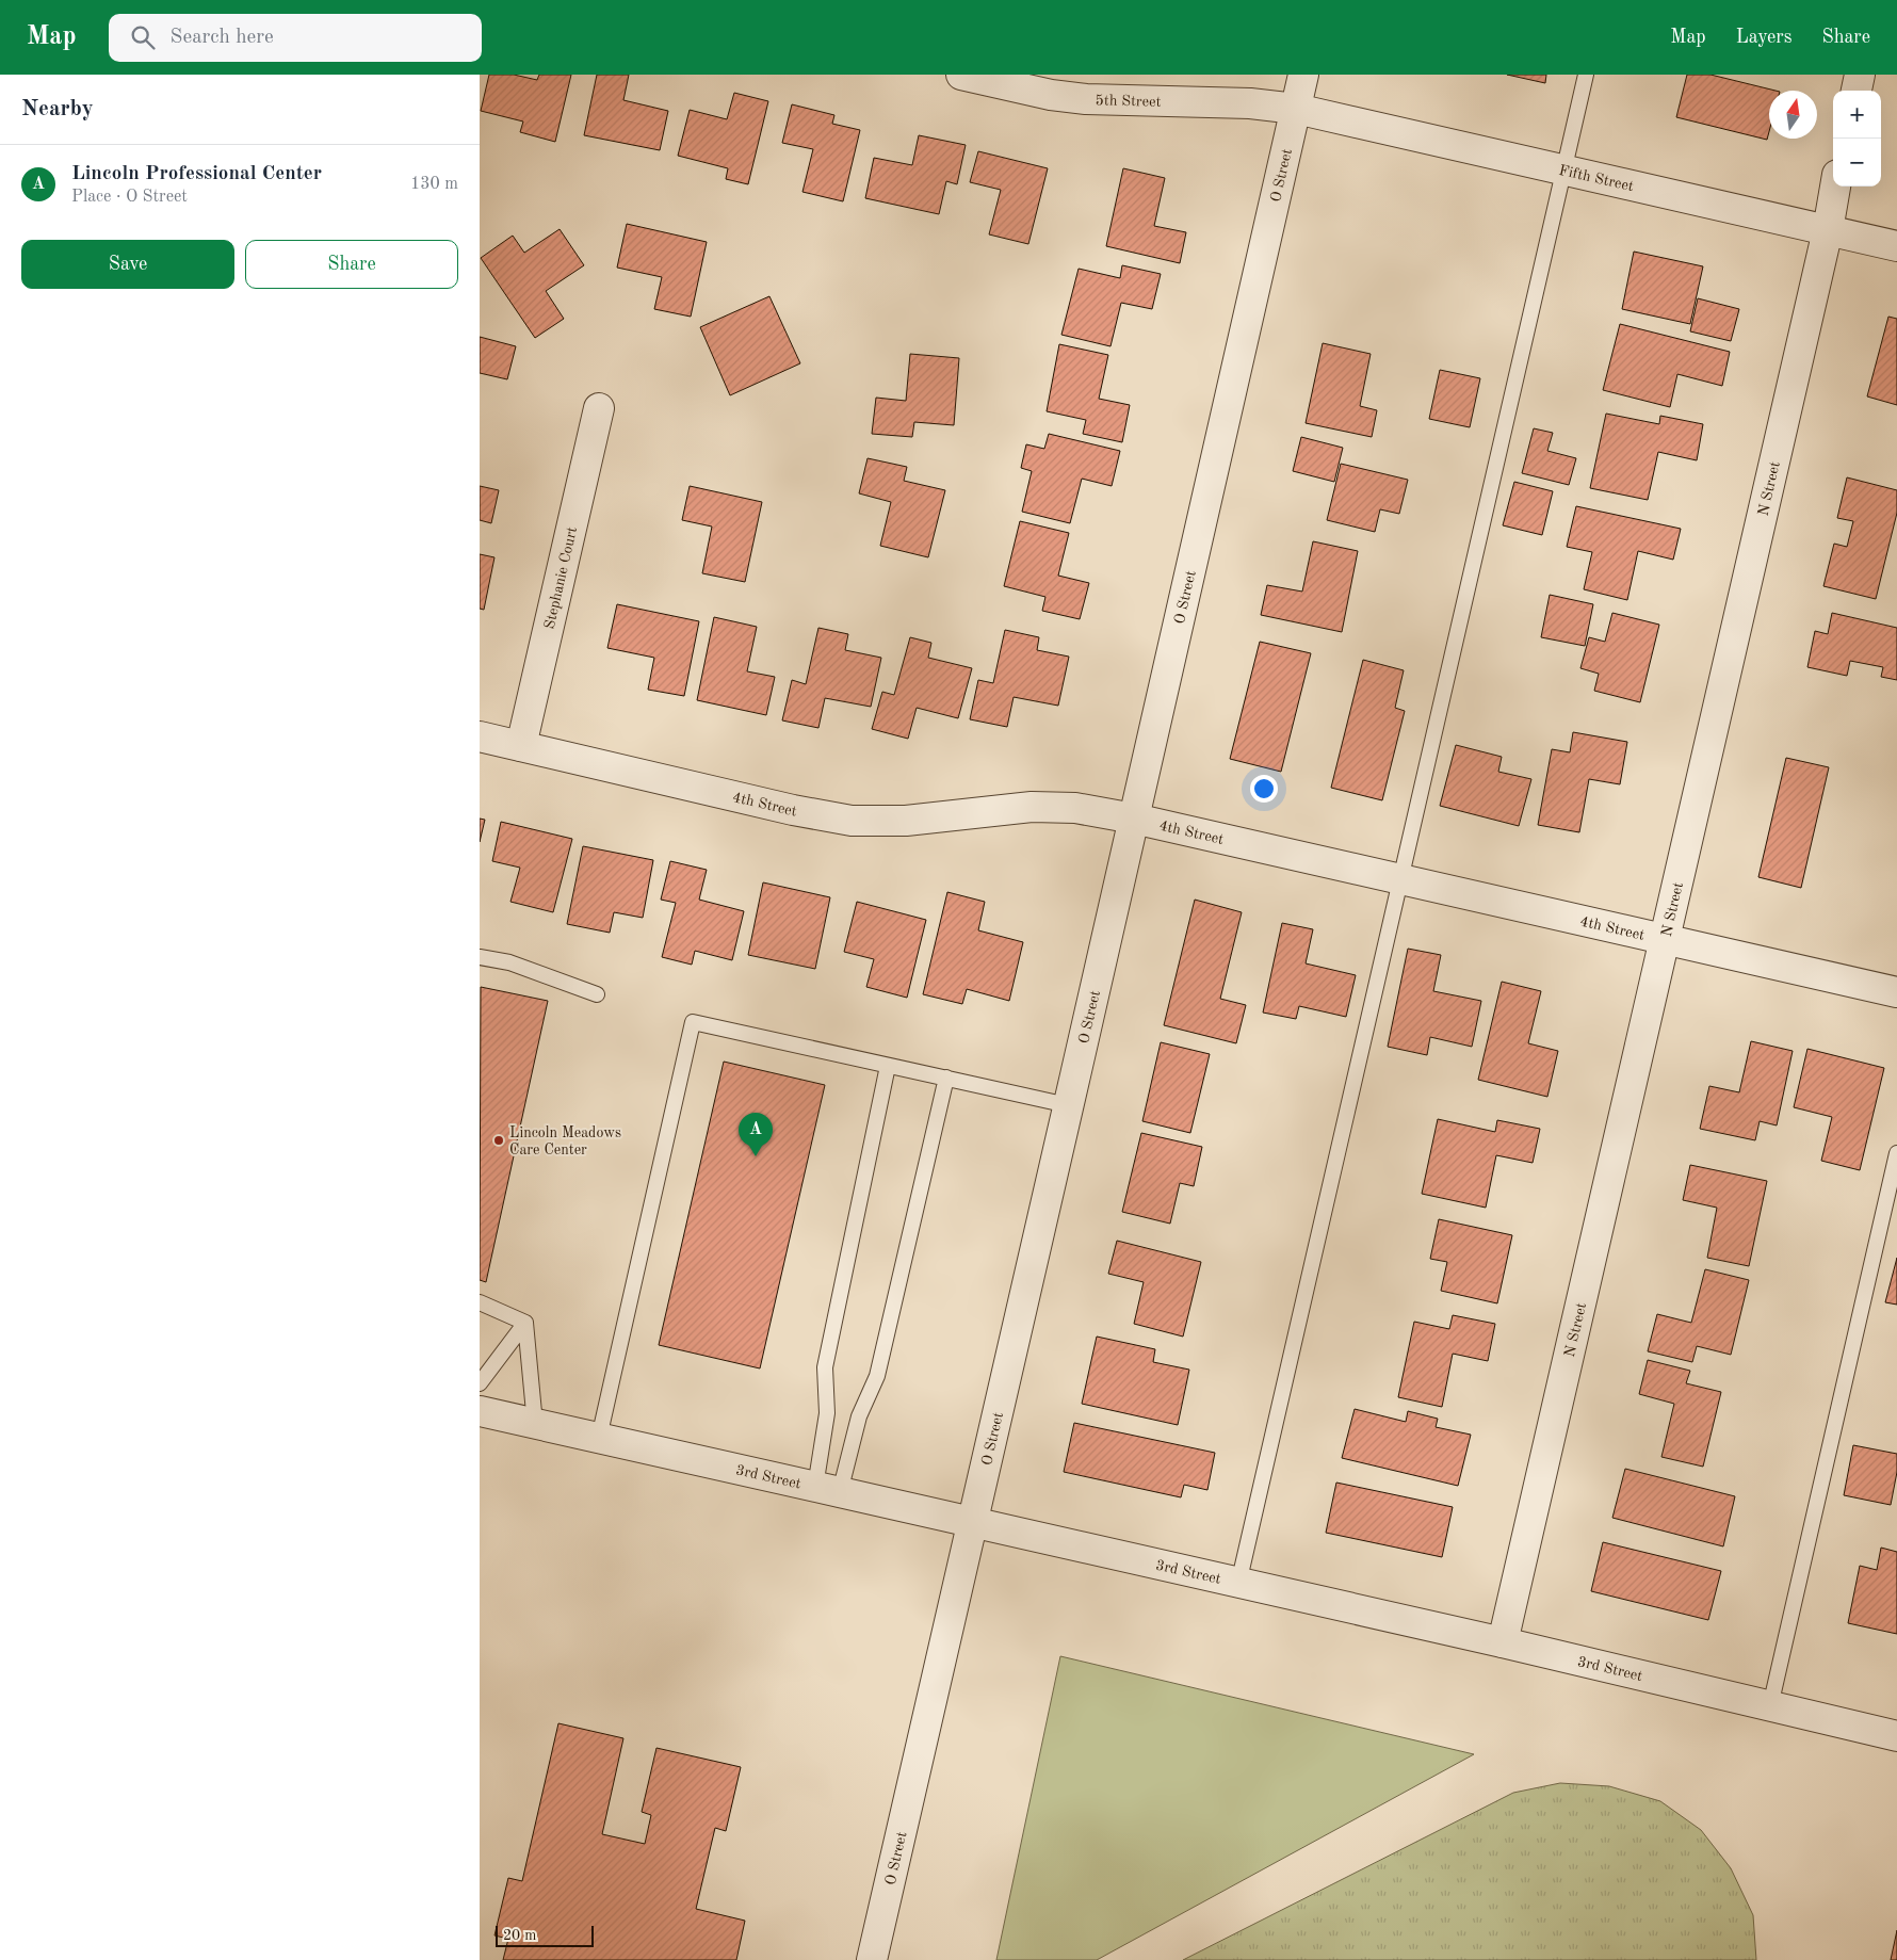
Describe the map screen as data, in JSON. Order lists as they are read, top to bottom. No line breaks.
{"streets":{"street":["5th Street","O Street","Fifth Street","N Street","Stephanie Court","4th Street","3rd Street"]},"crossings":[["5th Street","O Street"],["5th Street","Fifth Street"],["O Street","Fifth Street"],["O Street","4th Street"],["O Street","3rd Street"],["Fifth Street","N Street"],["N Street","4th Street"],["N Street","3rd Street"],["Stephanie Court","4th Street"]],"places":["Lincoln Meadows Care Center"],"scale_bar":"20 m","north":"top","page":{"header":"Map","search":"Search here","nav":["Map","Layers","Share"],"heading":"Nearby","map_buttons":["+","−"],"list":[{"mark":"A","name":"Lincoln Professional Center","note":"Place · O Street","value":"130 m"}],"buttons":["Save","Share"],"pins":"A","scale":"20 m"}}
